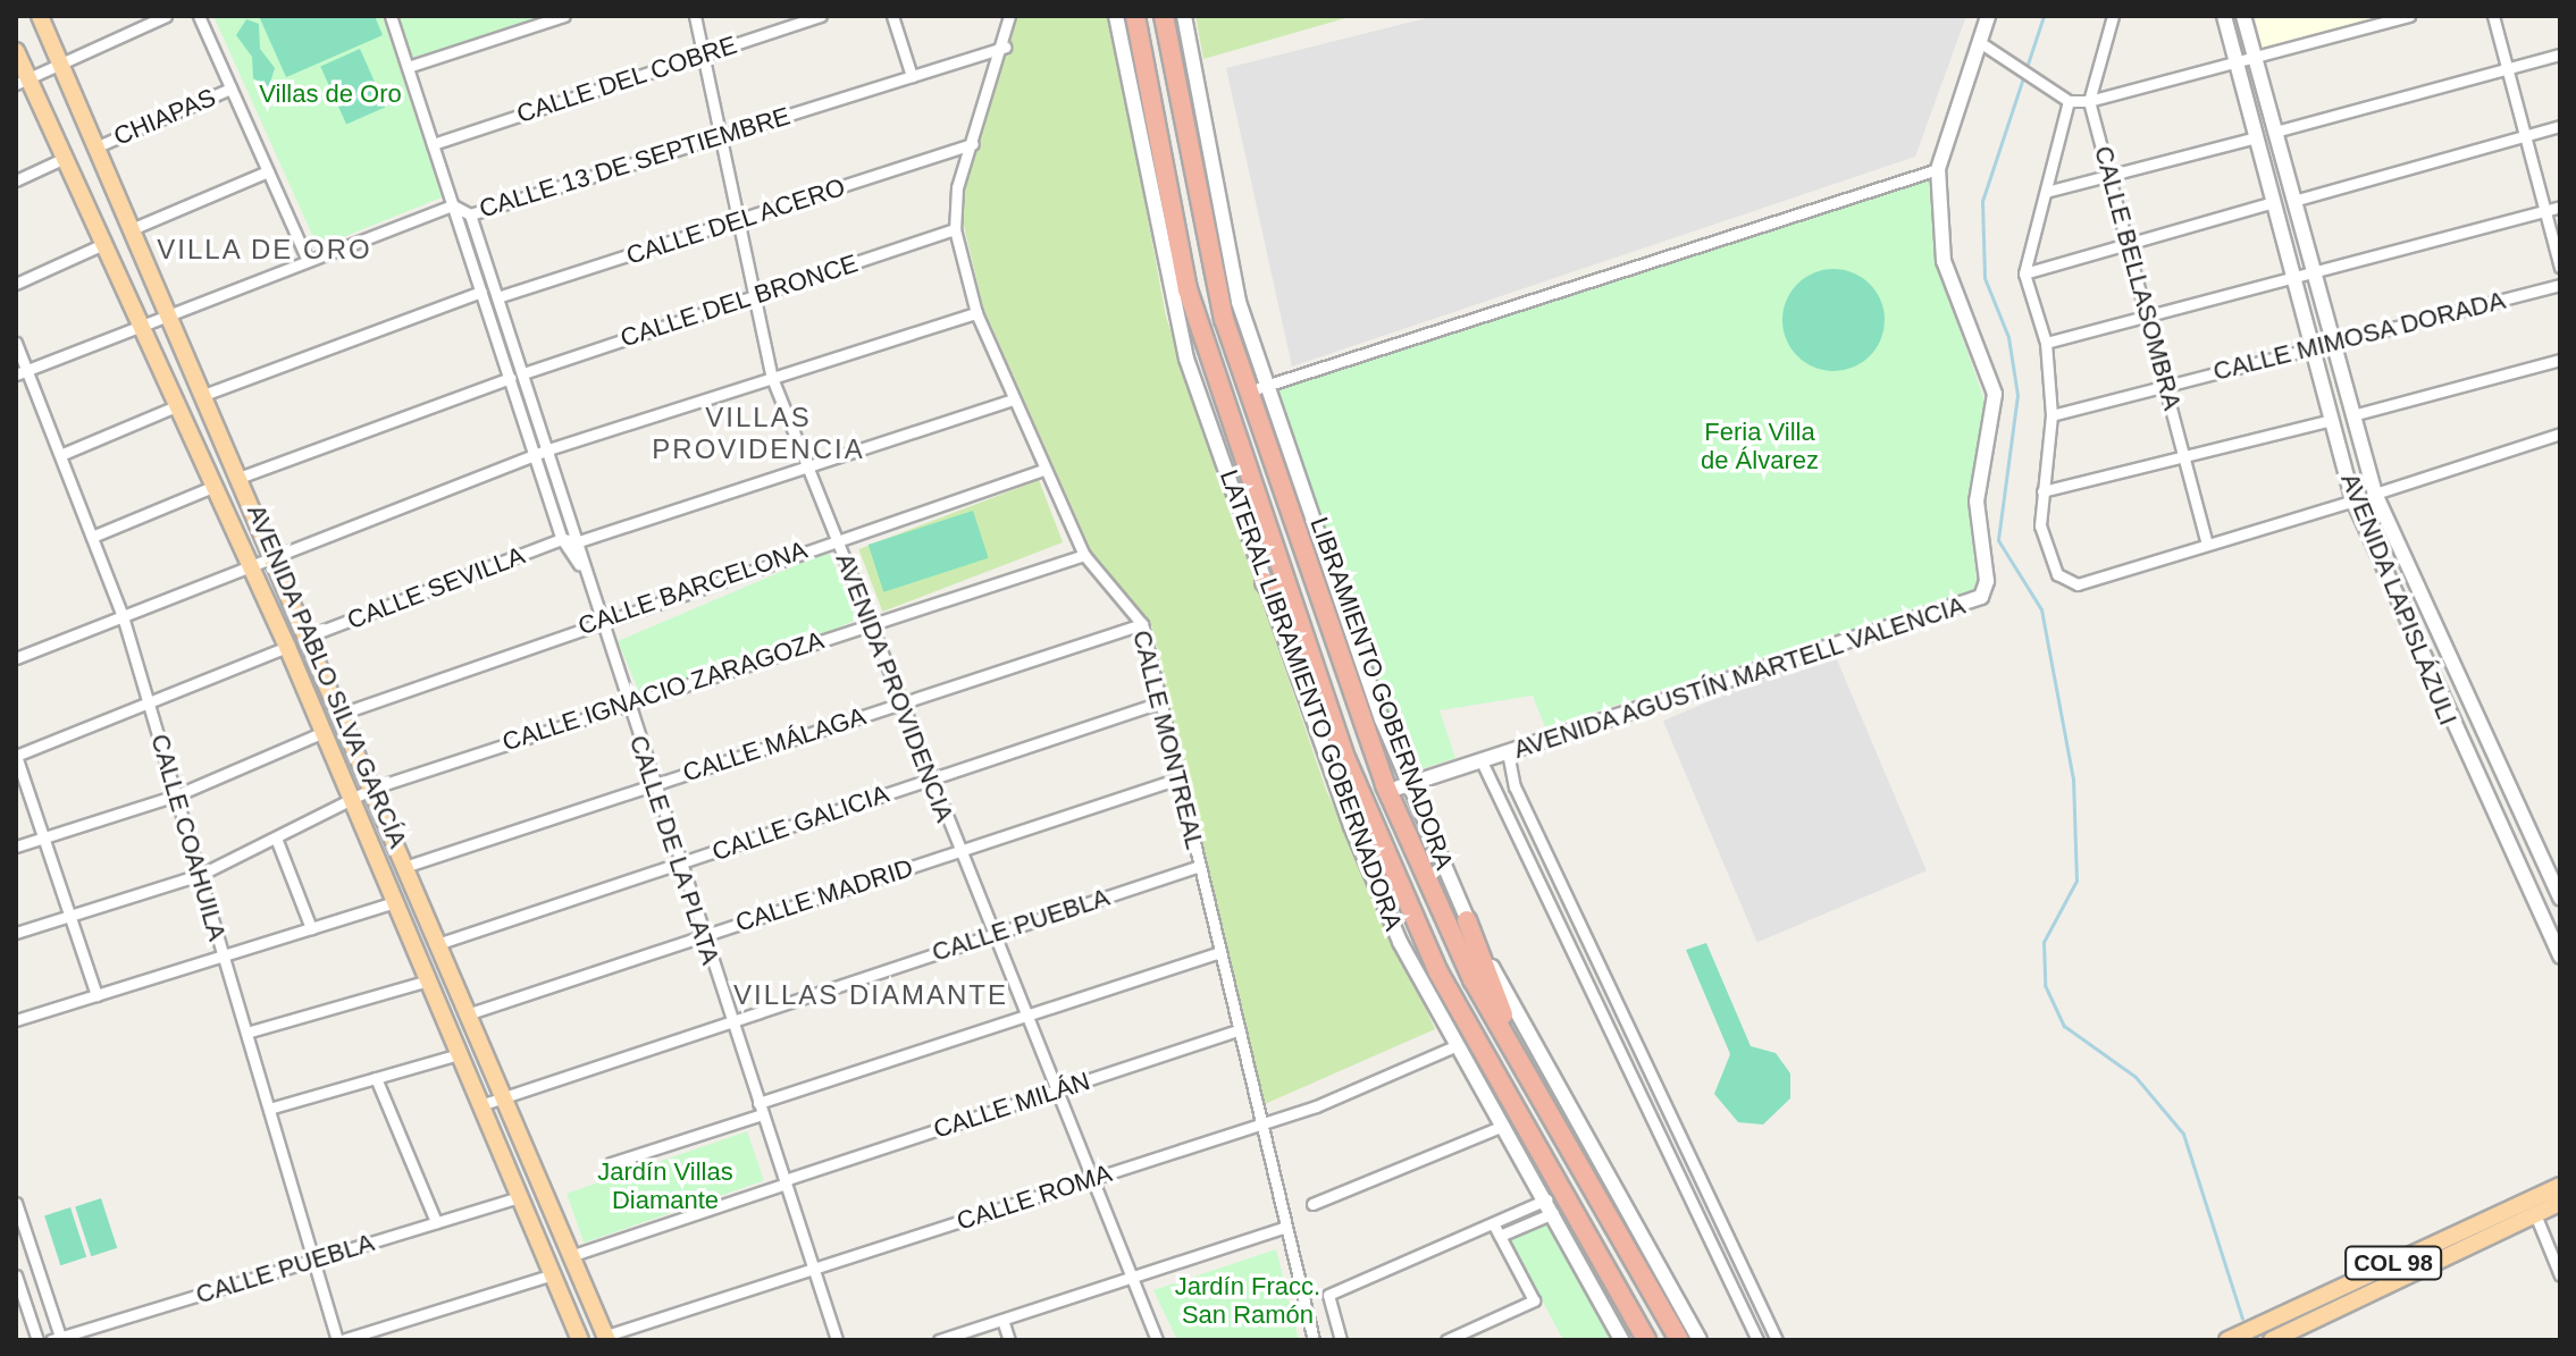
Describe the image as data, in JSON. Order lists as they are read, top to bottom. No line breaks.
{"streets":{"highway":["LIBRAMIENTO GOBERNADORA"],"main road":["AVENIDA PABLO SILVA GARCÍA","COL 98"],"street":["CALLE DEL COBRE","CHIAPAS","CALLE 13 DE SEPTIEMBRE","CALLE DEL ACERO","CALLE BELLASOMBRA","CALLE DEL BRONCE","CALLE MIMOSA DORADA","CALLE SEVILLA","CALLE BARCELONA","AVENIDA LAPISLÁZULI","AVENIDA AGUSTÍN MARTELL VALENCIA","AVENIDA PROVIDENCIA","CALLE IGNACIO ZARAGOZA","LATERAL LIBRAMIENTO GOBERNADORA","CALLE MONTREAL","CALLE MÁLAGA","CALLE GALICIA","CALLE COAHUILA","CALLE DE LA PLATA","CALLE MADRID","CALLE PUEBLA","CALLE MILÁN","CALLE ROMA"]},"crossings":[["CALLE DEL COBRE","AVENIDA PROVIDENCIA"],["CALLE DEL COBRE","CALLE DE LA PLATA"],["CHIAPAS","AVENIDA PABLO SILVA GARCÍA"],["CALLE 13 DE SEPTIEMBRE","AVENIDA PABLO SILVA GARCÍA"],["CALLE 13 DE SEPTIEMBRE","AVENIDA PROVIDENCIA"],["CALLE 13 DE SEPTIEMBRE","CALLE MONTREAL"],["CALLE 13 DE SEPTIEMBRE","CALLE COAHUILA"],["CALLE 13 DE SEPTIEMBRE","CALLE DE LA PLATA"],["CALLE DEL ACERO","AVENIDA PROVIDENCIA"],["CALLE DEL ACERO","CALLE MONTREAL"],["CALLE DEL ACERO","CALLE DE LA PLATA"],["CALLE BELLASOMBRA","CALLE MIMOSA DORADA"],["CALLE DEL BRONCE","AVENIDA PROVIDENCIA"],["CALLE DEL BRONCE","CALLE MONTREAL"],["CALLE DEL BRONCE","CALLE DE LA PLATA"],["CALLE MIMOSA DORADA","AVENIDA LAPISLÁZULI"],["CALLE SEVILLA","AVENIDA PABLO SILVA GARCÍA"],["CALLE SEVILLA","CALLE DE LA PLATA"],["CALLE BARCELONA","AVENIDA PABLO SILVA GARCÍA"],["CALLE BARCELONA","AVENIDA PROVIDENCIA"],["CALLE BARCELONA","CALLE MONTREAL"],["CALLE BARCELONA","CALLE DE LA PLATA"],["AVENIDA PABLO SILVA GARCÍA","CALLE IGNACIO ZARAGOZA"],["AVENIDA PABLO SILVA GARCÍA","CALLE MÁLAGA"],["AVENIDA PABLO SILVA GARCÍA","CALLE GALICIA"],["AVENIDA PABLO SILVA GARCÍA","CALLE MADRID"],["AVENIDA PABLO SILVA GARCÍA","CALLE PUEBLA"],["AVENIDA PABLO SILVA GARCÍA","CALLE MILÁN"],["AVENIDA PABLO SILVA GARCÍA","CALLE ROMA"],["AVENIDA AGUSTÍN MARTELL VALENCIA","LIBRAMIENTO GOBERNADORA"],["AVENIDA PROVIDENCIA","CALLE IGNACIO ZARAGOZA"],["AVENIDA PROVIDENCIA","CALLE MÁLAGA"],["AVENIDA PROVIDENCIA","CALLE GALICIA"],["AVENIDA PROVIDENCIA","CALLE MADRID"],["AVENIDA PROVIDENCIA","CALLE PUEBLA"],["AVENIDA PROVIDENCIA","CALLE MILÁN"],["AVENIDA PROVIDENCIA","CALLE ROMA"],["CALLE IGNACIO ZARAGOZA","CALLE MONTREAL"],["CALLE IGNACIO ZARAGOZA","CALLE COAHUILA"],["CALLE IGNACIO ZARAGOZA","CALLE DE LA PLATA"],["LATERAL LIBRAMIENTO GOBERNADORA","CALLE ROMA"],["CALLE MONTREAL","CALLE MÁLAGA"],["CALLE MONTREAL","CALLE GALICIA"],["CALLE MONTREAL","CALLE MADRID"],["CALLE MONTREAL","CALLE PUEBLA"],["CALLE MONTREAL","CALLE MILÁN"],["CALLE MONTREAL","CALLE ROMA"],["CALLE MÁLAGA","CALLE DE LA PLATA"],["CALLE GALICIA","CALLE DE LA PLATA"],["CALLE COAHUILA","CALLE PUEBLA"],["CALLE DE LA PLATA","CALLE MADRID"],["CALLE DE LA PLATA","CALLE PUEBLA"],["CALLE DE LA PLATA","CALLE MILÁN"],["CALLE DE LA PLATA","CALLE ROMA"]],"districts":["VILLA DE ORO","VILLAS PROVIDENCIA","VILLAS DIAMANTE"],"parks":["Villas de Oro","Feria Villa de Álvarez","Jardín Villas Diamante","Jardín Fracc. San Ramón"]}
